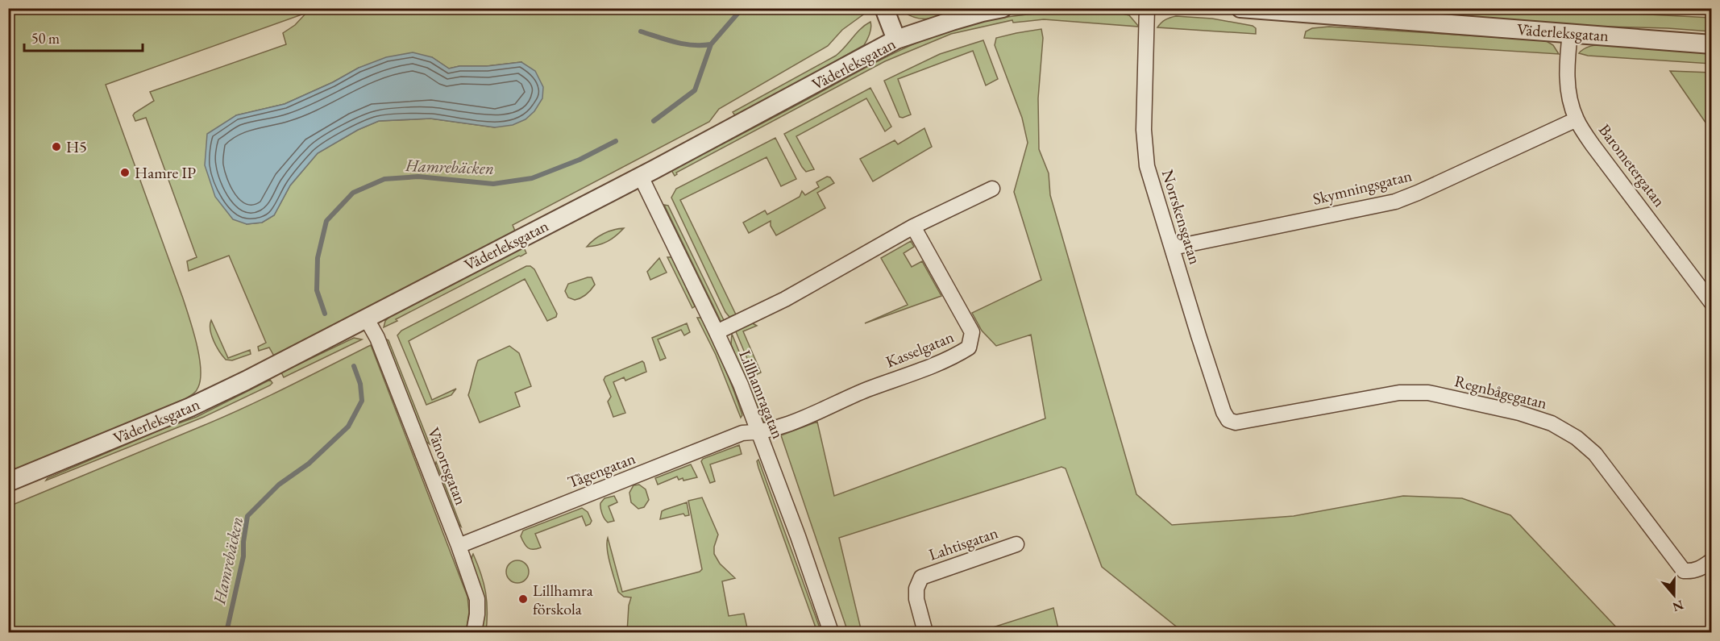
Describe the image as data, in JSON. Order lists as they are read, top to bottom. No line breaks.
{"streets":{"street":["Väderleksgatan","Barometergatan","Skymningsgatan","Norrskensgatan","Kasselgatan","Regnbågegatan","Lillhamragatan","Vänortsgatan","Tågengatan","Lahtisgatan"]},"crossings":[["Väderleksgatan","Barometergatan"],["Väderleksgatan","Lillhamragatan"],["Väderleksgatan","Vänortsgatan"],["Barometergatan","Skymningsgatan"],["Skymningsgatan","Norrskensgatan"],["Norrskensgatan","Regnbågegatan"],["Kasselgatan","Lillhamragatan"],["Kasselgatan","Tågengatan"],["Lillhamragatan","Tågengatan"],["Vänortsgatan","Tågengatan"]],"water":["Hamrebäcken"],"places":["H5","Hamre IP","Lillhamra förskola"],"scale_bar":"50 m","north":"bottom"}
